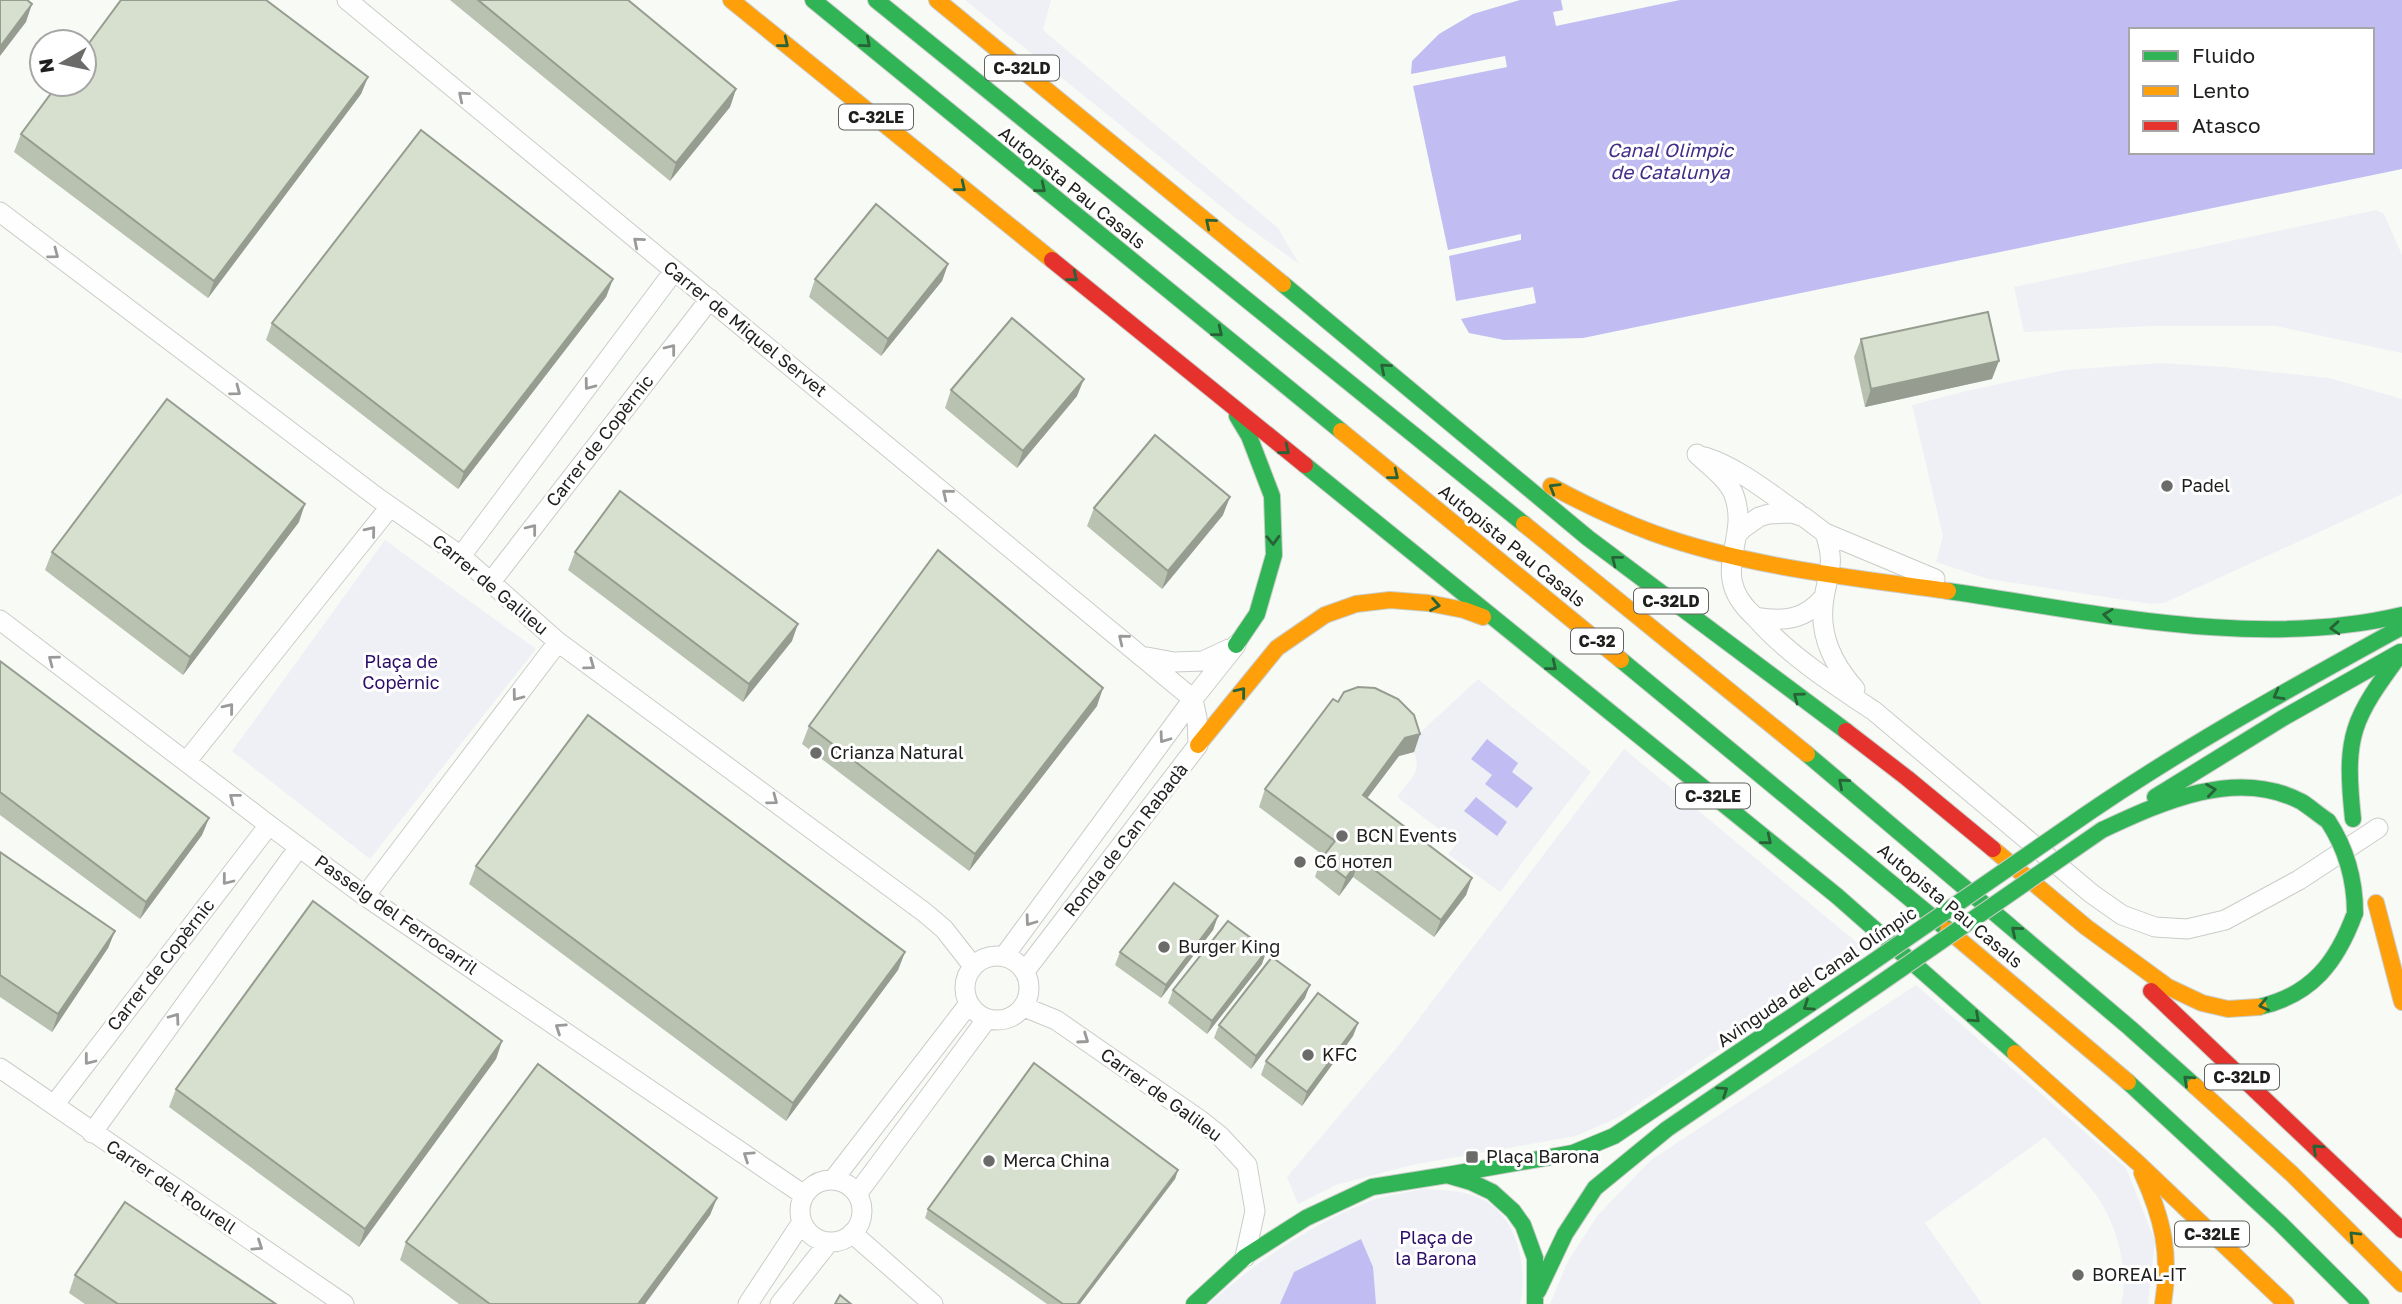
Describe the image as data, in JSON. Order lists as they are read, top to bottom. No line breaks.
{"streets":{"main road":["C-32LD","C-32LE","Autopista Pau Casals","C-32","Avinguda del Canal Olímpic"],"street":["Carrer de Miquel Servet","Carrer de Copèrnic","Carrer de Galileu","Ronda de Can Rabadà","Passeig del Ferrocarril","Carrer del Rourell"]},"crossings":[["Carrer de Miquel Servet","Carrer de Copèrnic"],["Carrer de Miquel Servet","Ronda de Can Rabadà"],["Carrer de Copèrnic","Carrer de Galileu"],["Carrer de Copèrnic","Passeig del Ferrocarril"],["Carrer de Copèrnic","Carrer del Rourell"],["Carrer de Galileu","Ronda de Can Rabadà"]],"one_way":["Carrer de Miquel Servet","Carrer de Galileu","Passeig del Ferrocarril","Carrer del Rourell"],"water":["Canal Olimpic de Catalunya"],"parks":["Plaça de Copèrnic","Plaça de la Barona"],"places":{"other":["Padel","Crianza Natural","BCN Events","Сб нотел","Burger King","KFC","Merca China","BOREAL-IT"],"transit":["Plaça Barona"]},"legend":["Fluido","Lento","Atasco"],"north":"left"}
